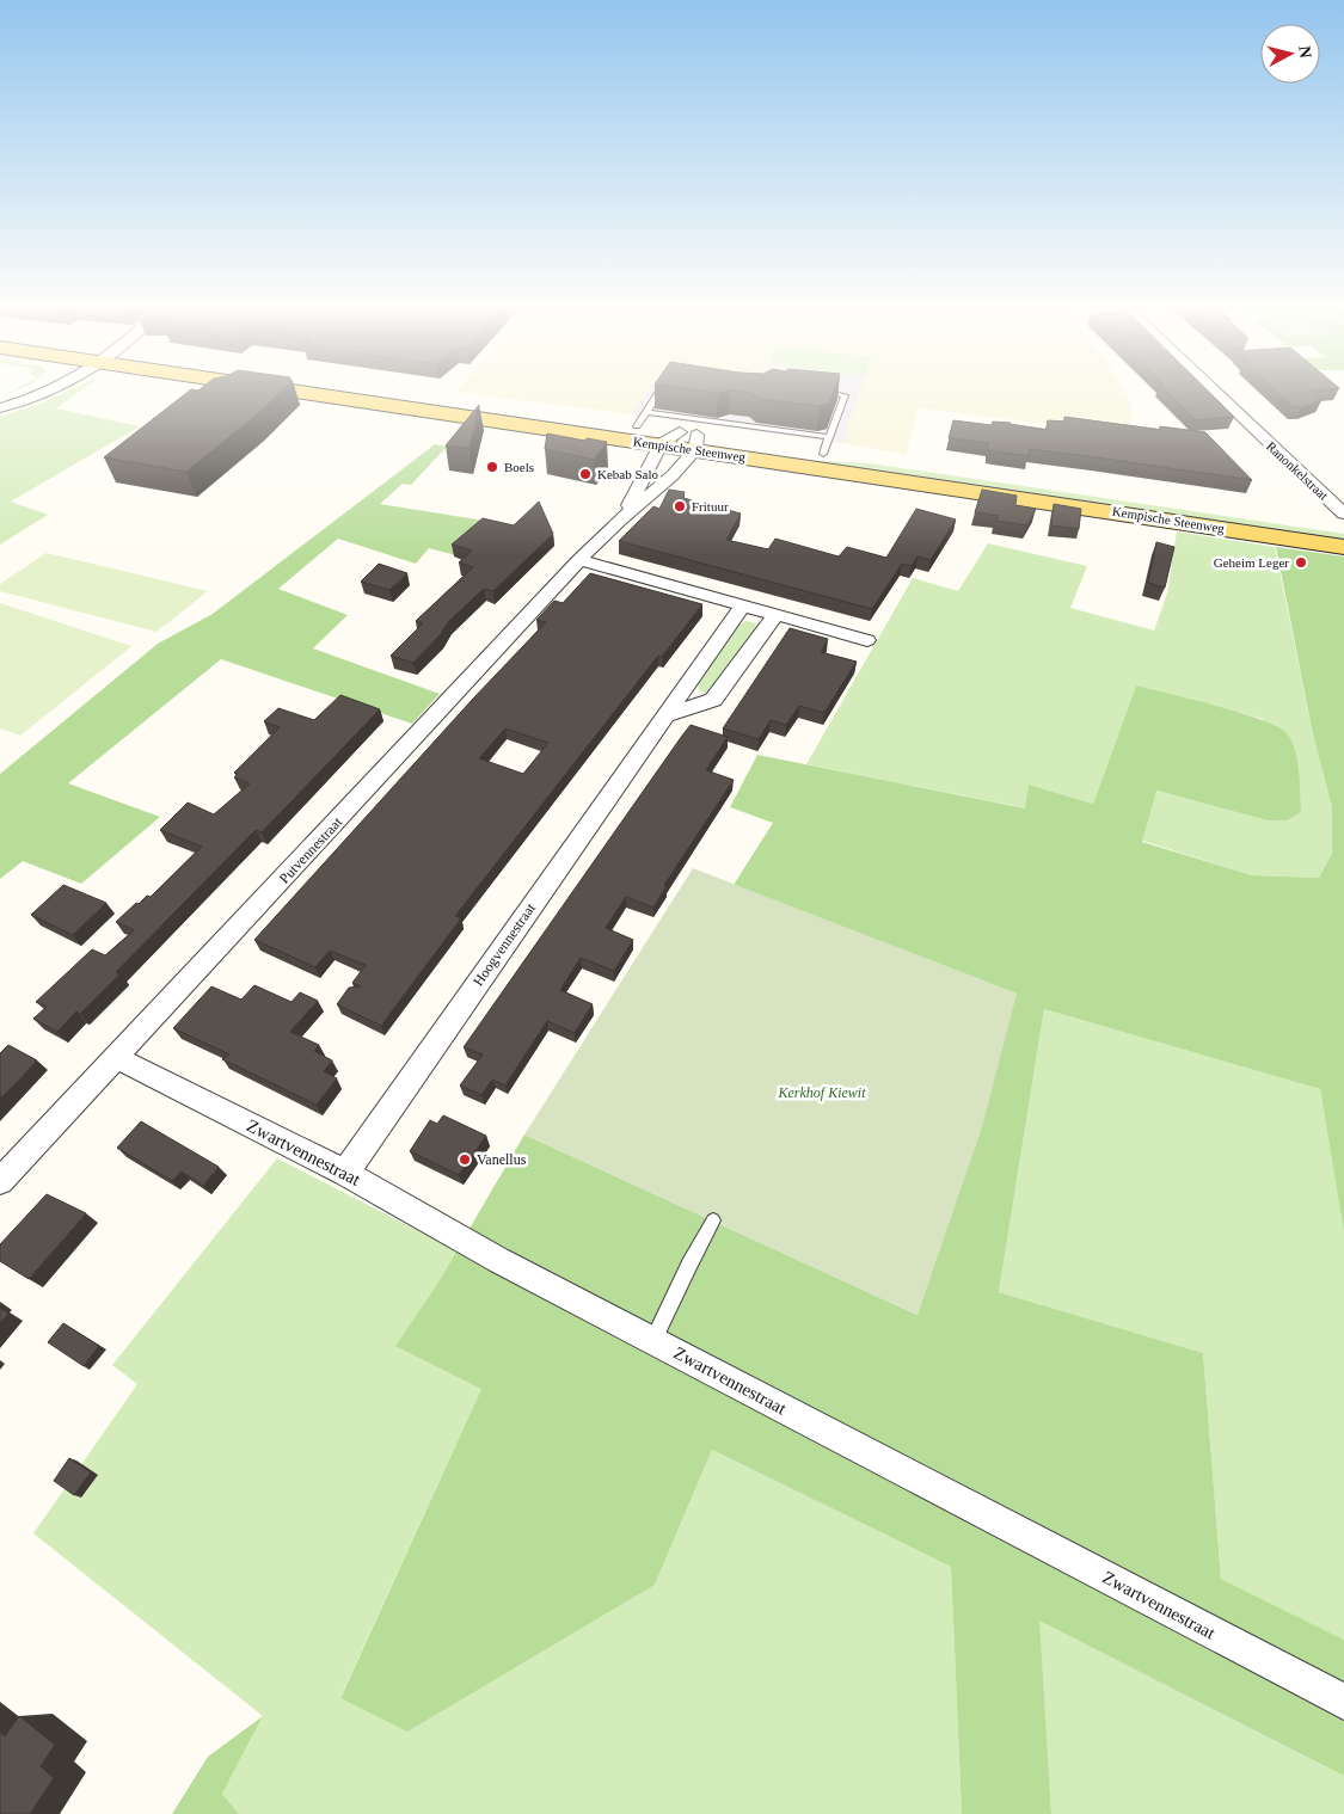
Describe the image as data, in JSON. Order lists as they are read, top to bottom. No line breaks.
{"streets":{"main road":["Kempische Steenweg"],"street":["Ranonkelstraat","Putvennestraat","Hoogvennestraat","Zwartvennestraat"]},"crossings":[["Kempische Steenweg","Putvennestraat"],["Putvennestraat","Zwartvennestraat"],["Hoogvennestraat","Zwartvennestraat"]],"parks":["Kerkhof Kiewit"],"places":["Boels","Kebab Salo","Frituur","Geheim Leger","Vanellus"],"north":"right"}
